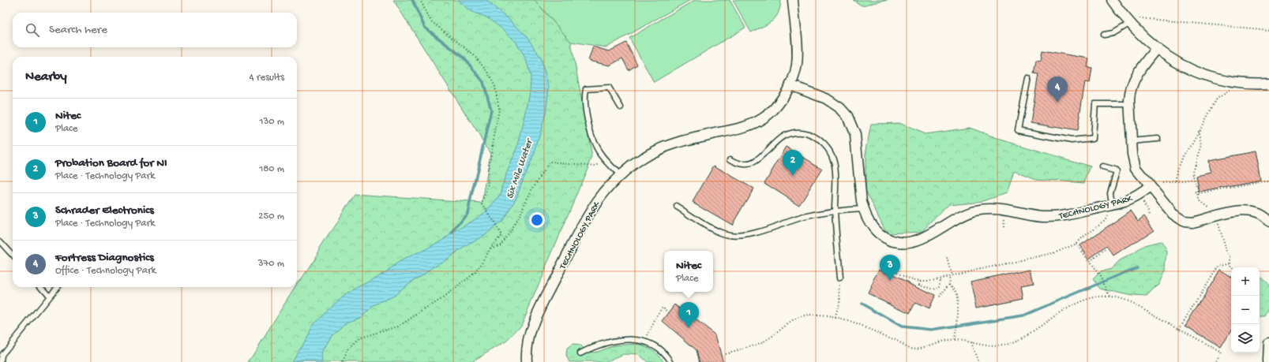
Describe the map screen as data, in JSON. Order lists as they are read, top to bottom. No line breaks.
{"streets":{"street":["TECHNOLOGY PARK"]},"water":["Six Mile Water"],"page":{"search":"Search here","heading":["Nearby","4 results"],"pins":["4","2","3","1"],"list":[{"mark":"1","name":"Nitec","note":"Place","value":"130 m"},{"mark":"2","name":"Probation Board for NI","note":"Place · Technology Park","value":"180 m"},{"mark":"3","name":"Schrader Electronics","note":"Place · Technology Park","value":"250 m"},{"mark":"4","name":"Fortress Diagnostics","note":"Office · Technology Park","value":"370 m"}],"popup":["Nitec","Place"],"map_buttons":["+","−"]}}
